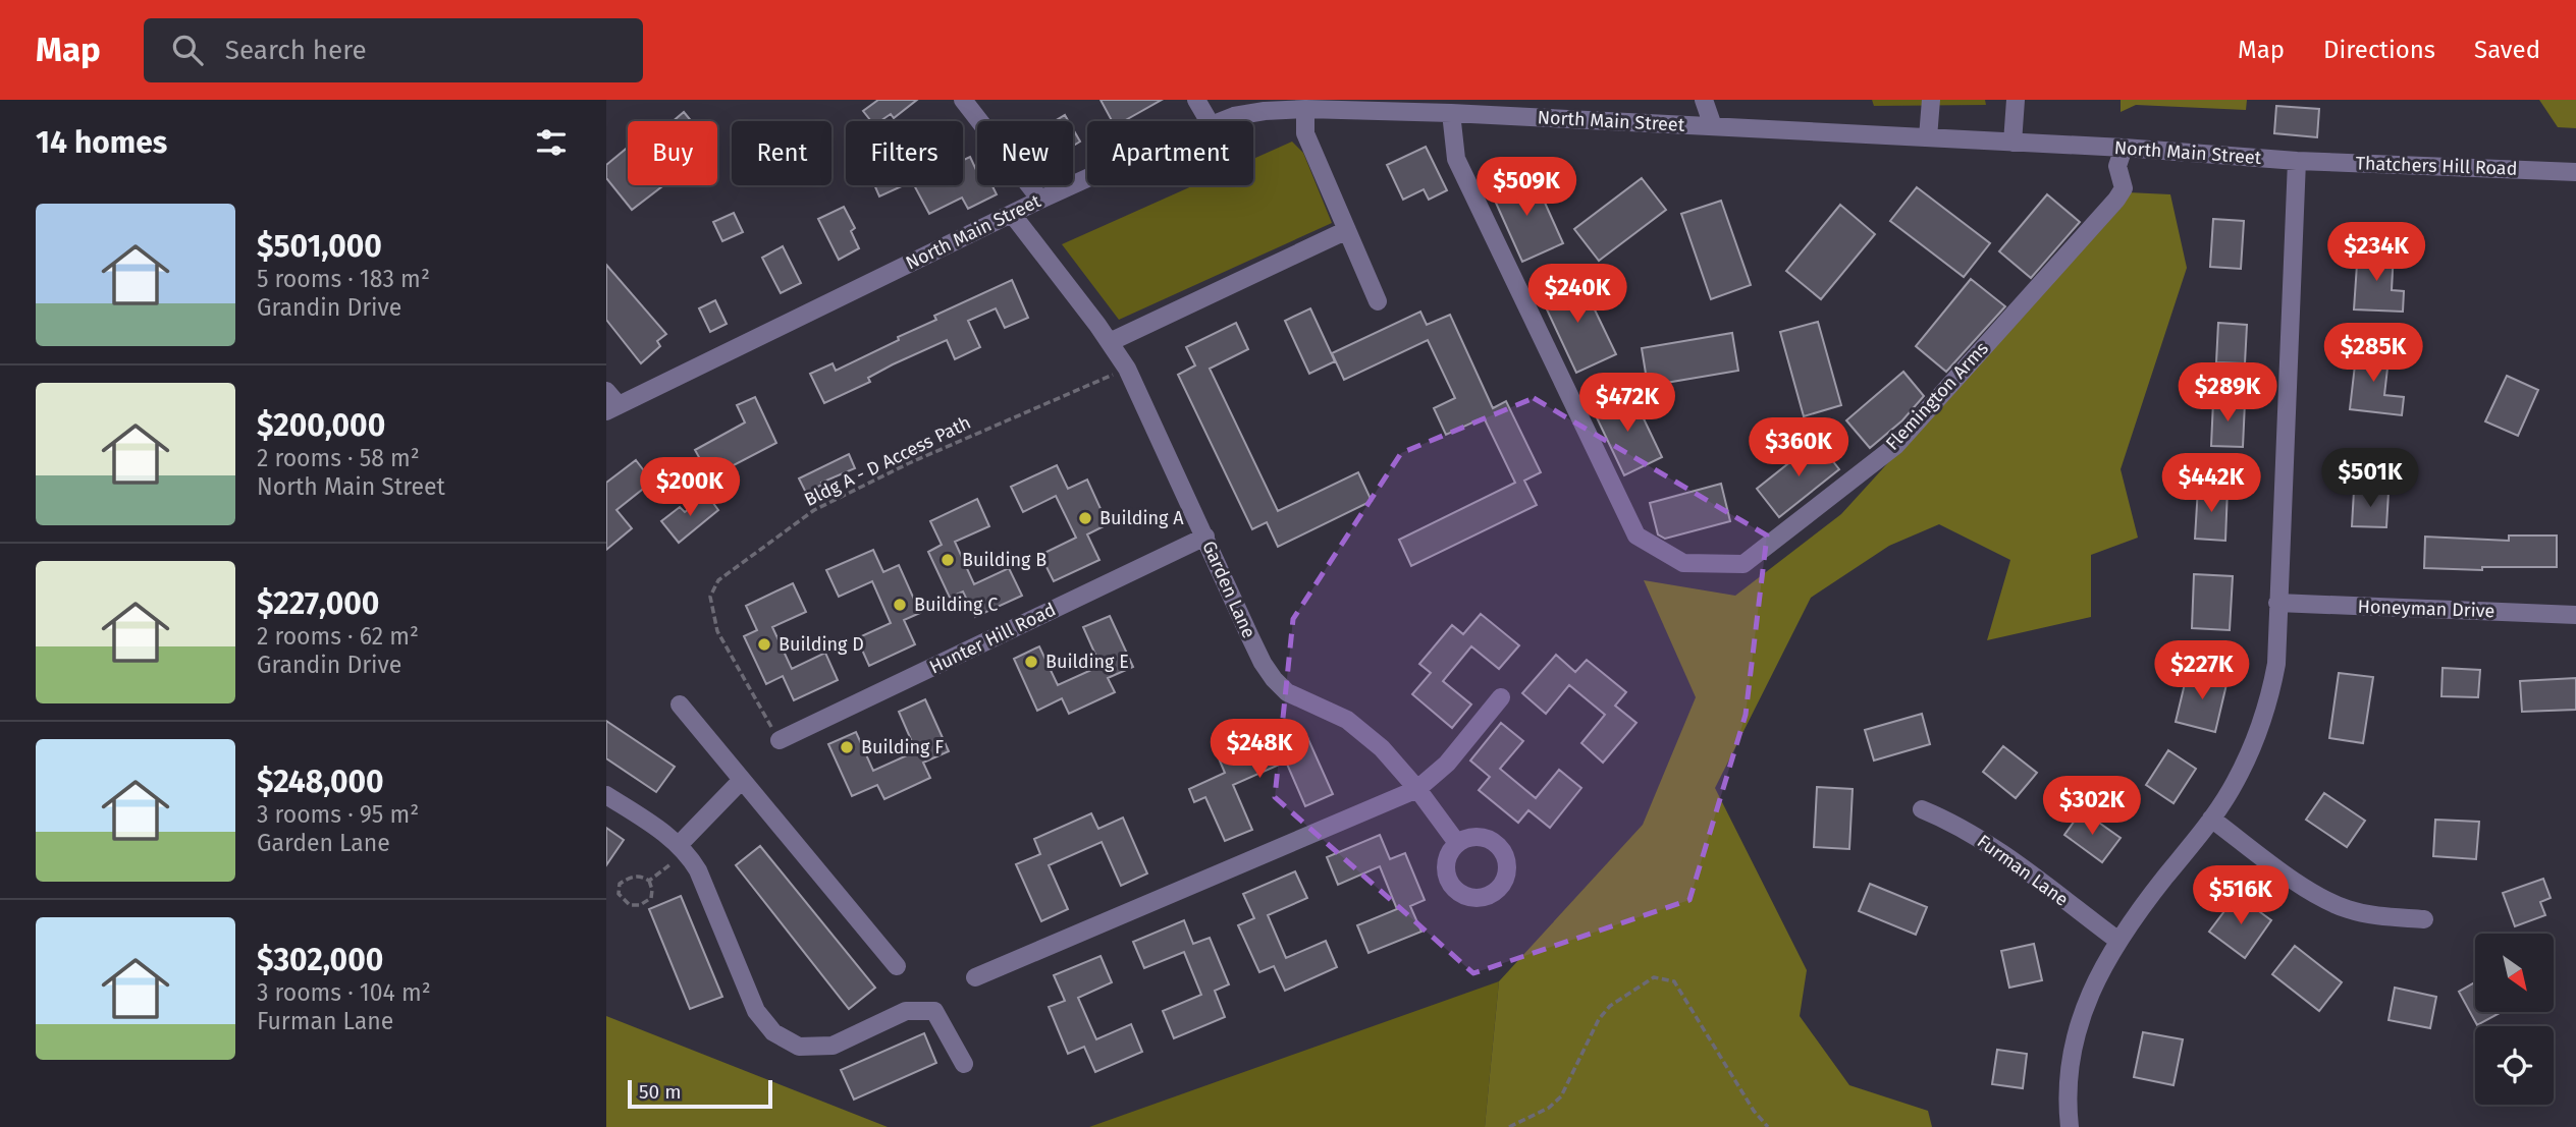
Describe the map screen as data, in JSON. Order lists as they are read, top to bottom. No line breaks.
{"streets":{"street":["North Main Street","Thatchers Hill Road","Flemington Arms","Garden Lane","Honeyman Drive","Hunter Hill Road","Furman Lane"],"path":["Bldg A - D Access Path"]},"crossings":[["North Main Street","Thatchers Hill Road"],["North Main Street","Flemington Arms"],["North Main Street","Garden Lane"],["Bldg A - D Access Path","Garden Lane"],["Bldg A - D Access Path","Hunter Hill Road"],["Garden Lane","Hunter Hill Road"]],"places":["Building A","Building B","Building C","Building D","Building E","Building F"],"scale_bar":"50 m","north":"bottom right","page":{"header":"Map","search":"Search here","nav":["Map","Directions","Saved"],"heading":"14 homes","chip":["Buy","Rent","Filters","New","Apartment"],"price":["$509K","$234K","$240K","$285K","$289K","$472K","$360K","$501K","$442K","$200K","$227K","$248K","$302K","$516K"],"list":[{"name":"$501,000","note":"5 rooms · 183 m² · Grandin Drive"},{"name":"$200,000","note":"2 rooms · 58 m² · North Main Street"},{"name":"$227,000","note":"2 rooms · 62 m² · Grandin Drive"},{"name":"$248,000","note":"3 rooms · 95 m² · Garden Lane"},{"name":"$302,000","note":"3 rooms · 104 m² · Furman Lane"}],"scale":"50 m"}}
